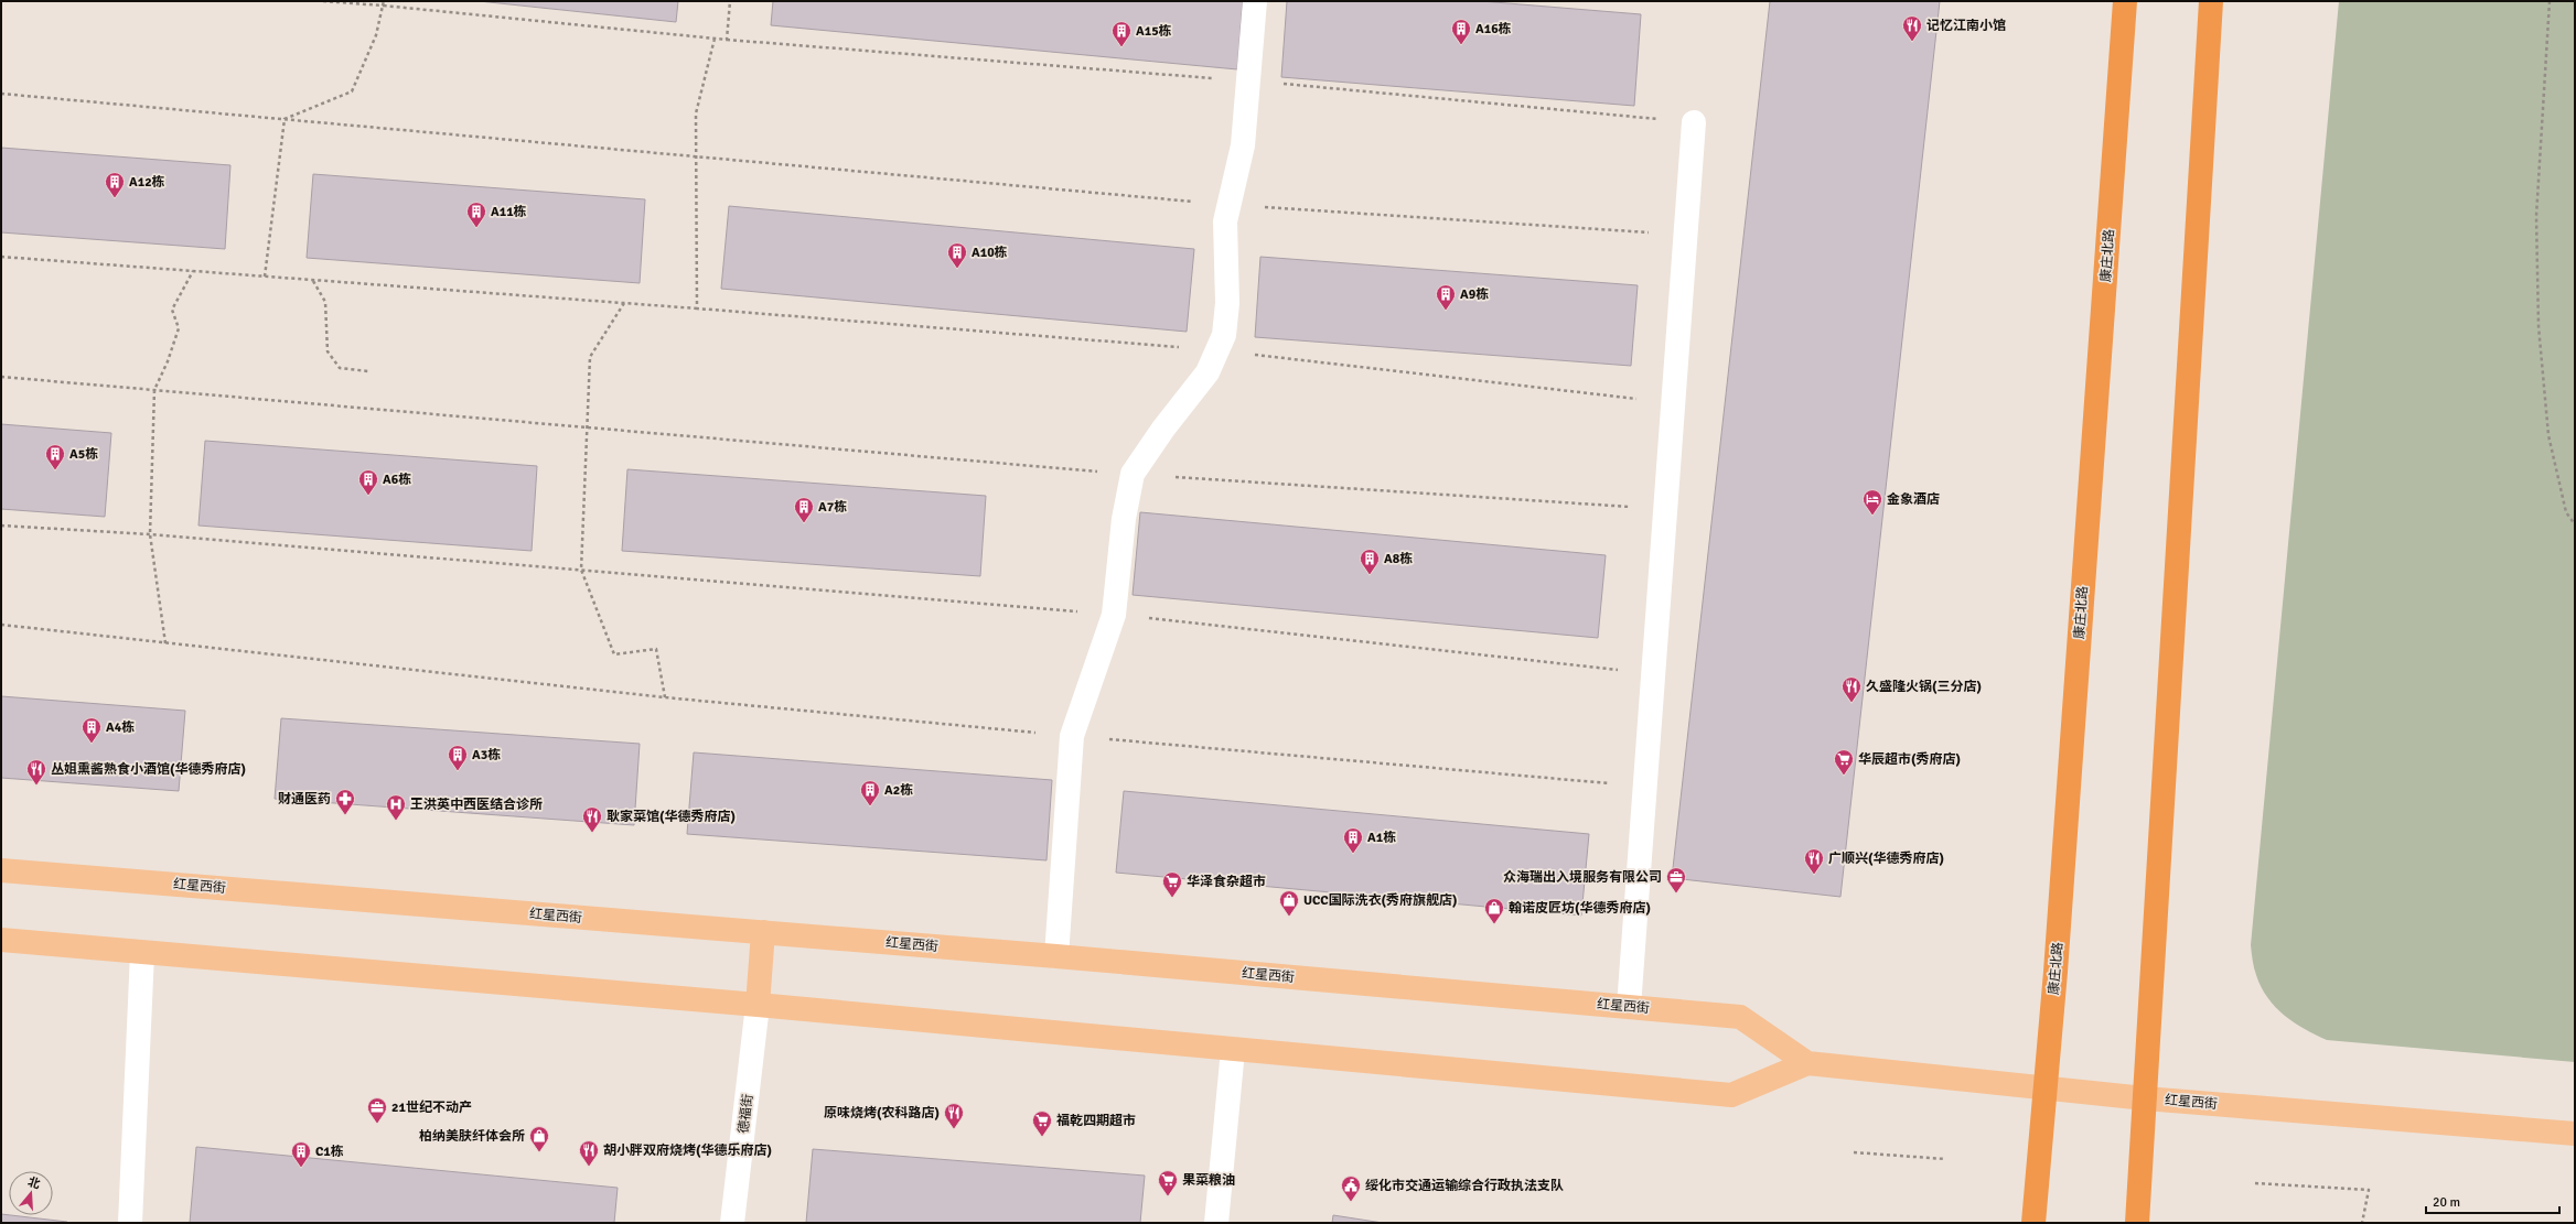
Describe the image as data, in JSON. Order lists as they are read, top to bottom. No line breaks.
{"streets":{"highway":["康庄北路"],"main road":["红星西街"],"street":["德福街"]},"crossings":[["康庄北路","红星西街"],["红星西街","德福街"]],"places":{"restaurant":["记忆江南小馆","久盛隆火锅(三分店)","丛姐熏酱熟食小酒馆(华德秀府店)","耿家菜馆(华德秀府店)","广顺兴(华德秀府店)","原味烧烤(农科路店)","胡小胖双府烧烤(华德乐府店)"],"building":["A16栋","A15栋","A12栋","A11栋","A10栋","A9栋","A5栋","A6栋","A7栋","A8栋","A4栋","A3栋","A2栋","A1栋","C1栋"],"hotel":["金象酒店"],"supermarket":["华辰超市(秀府店)","华泽食杂超市","福乾四期超市","果菜粮油"],"pharmacy":["财通医药"],"hospital":["王洪英中西医结合诊所"],"office":["众海瑞出入境服务有限公司","21世纪不动产"],"shop":["UCC国际洗衣(秀府旗舰店)","翰诺皮匠坊(华德秀府店)","柏纳美肤纤体会所"],"public building":["绥化市交通运输综合行政执法支队"]},"scale_bar":"20 m","north":"top"}
